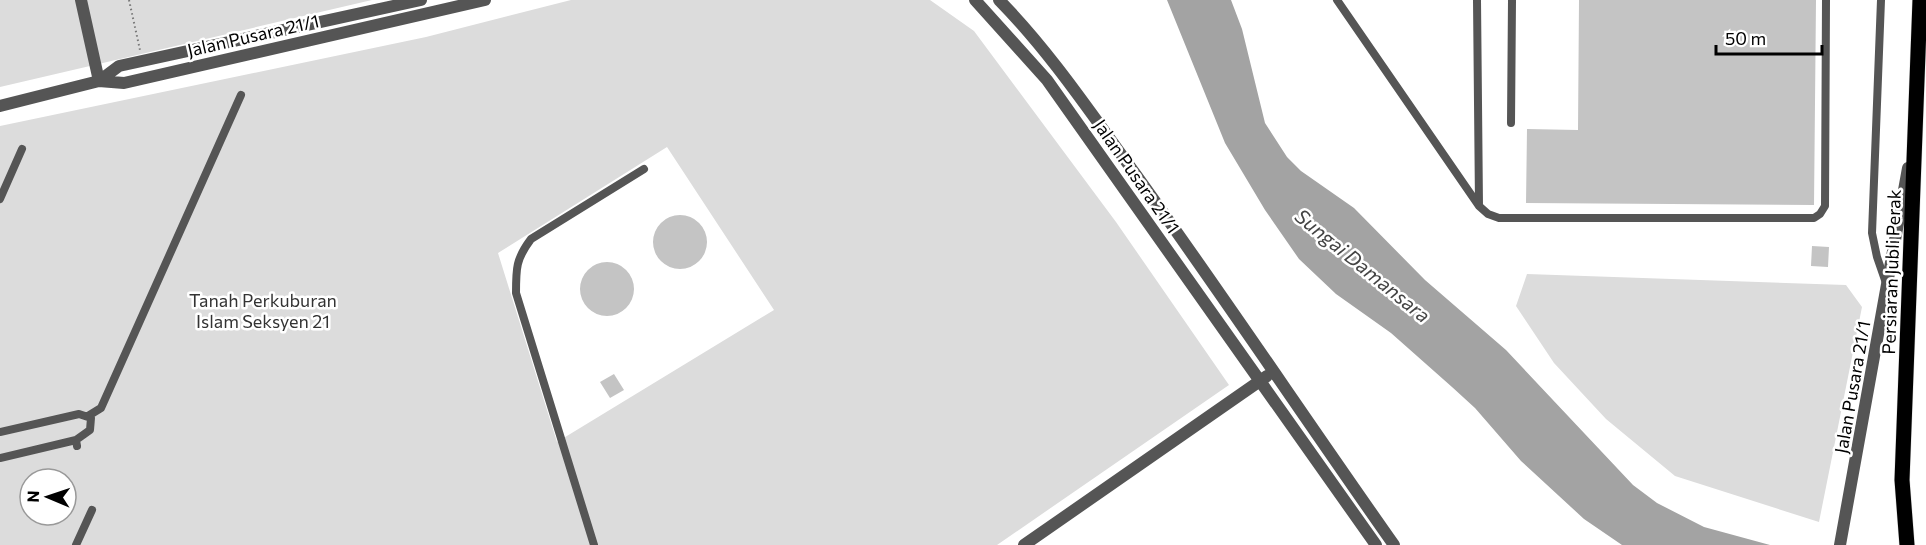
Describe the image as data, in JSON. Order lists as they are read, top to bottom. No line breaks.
{"streets":{"main road":["Persiaran Jubli Perak"],"street":["Jalan Pusara 21/1"]},"crossings":[["Jalan Pusara 21/1","Persiaran Jubli Perak"]],"water":["Sungai Damansara"],"parks":["Tanah Perkuburan Islam Seksyen 21"],"scale_bar":"50 m","north":"left"}
